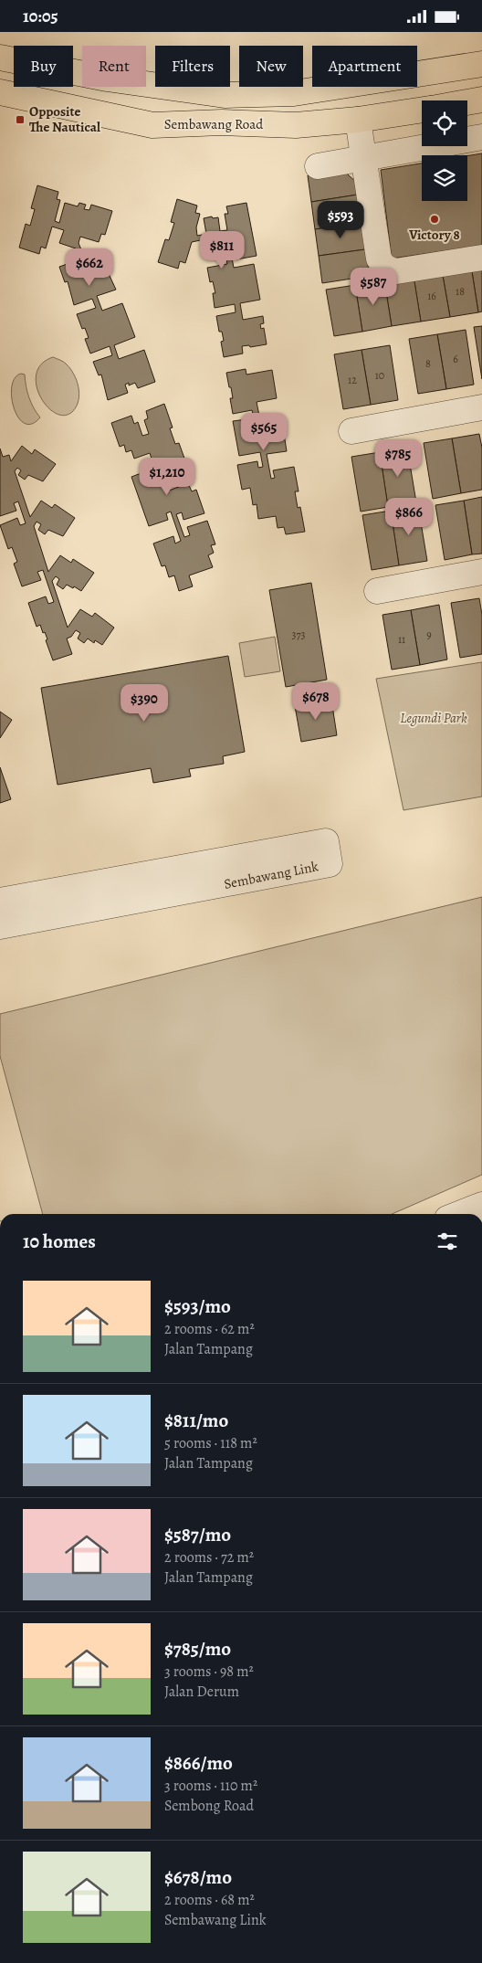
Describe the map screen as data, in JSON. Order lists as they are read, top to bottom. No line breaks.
{"streets":{"main road":["Sembawang Road"],"street":["Sembawang Link"]},"parks":["Legundi Park"],"places":{"transit":["Opposite The Nautical"],"other":["Victory 8"]},"house_numbers":["18","16","6","8","10","12","373","9","11"],"page":{"status":"10:05","chip":["Buy","Rent","Filters","New","Apartment"],"price":["$593","$811","$662","$587","$565","$785","$1,210","$866","$678","$390"],"heading":"10 homes","list":[{"name":"$593/mo","note":"2 rooms · 62 m² · Jalan Tampang"},{"name":"$811/mo","note":"5 rooms · 118 m² · Jalan Tampang"},{"name":"$587/mo","note":"2 rooms · 72 m² · Jalan Tampang"},{"name":"$785/mo","note":"3 rooms · 98 m² · Jalan Derum"},{"name":"$866/mo","note":"3 rooms · 110 m² · Sembong Road"},{"name":"$678/mo","note":"2 rooms · 68 m² · Sembawang Link"}]}}
